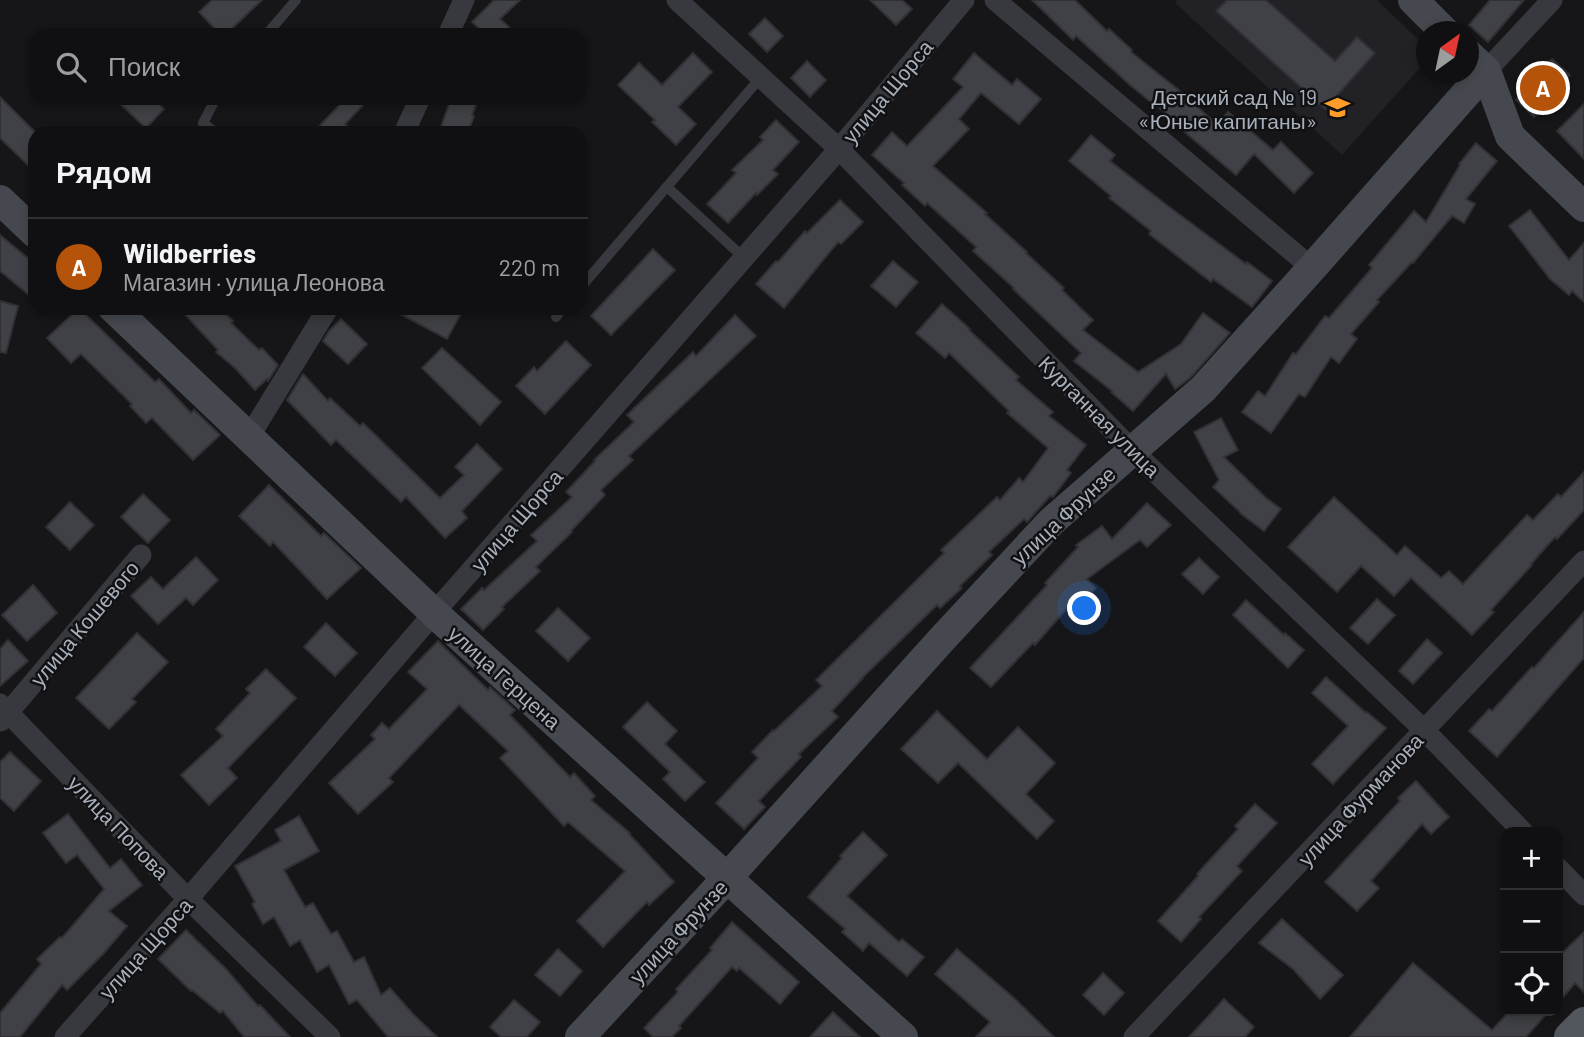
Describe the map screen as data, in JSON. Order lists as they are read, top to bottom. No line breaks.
{"streets":{"street":["улица Щорса","Курганная улица","улица Фрунзе","улица Кошевого","улица Герцена","улица Фурманова","улица Попова"]},"crossings":[["улица Щорса","Курганная улица"],["улица Щорса","улица Герцена"],["улица Щорса","улица Попова"],["Курганная улица","улица Фрунзе"],["Курганная улица","улица Фурманова"],["улица Фрунзе","улица Герцена"],["улица Кошевого","улица Попова"]],"places":{"school or university":["Детский сад № 19 «Юные капитаны»"]},"north":"top right","page":{"search":"Поиск","pins":"A","heading":"Рядом","list":[{"mark":"A","name":"Wildberries","note":"Магазин · улица Леонова","value":"220 m"}],"map_buttons":["+","−"]}}
